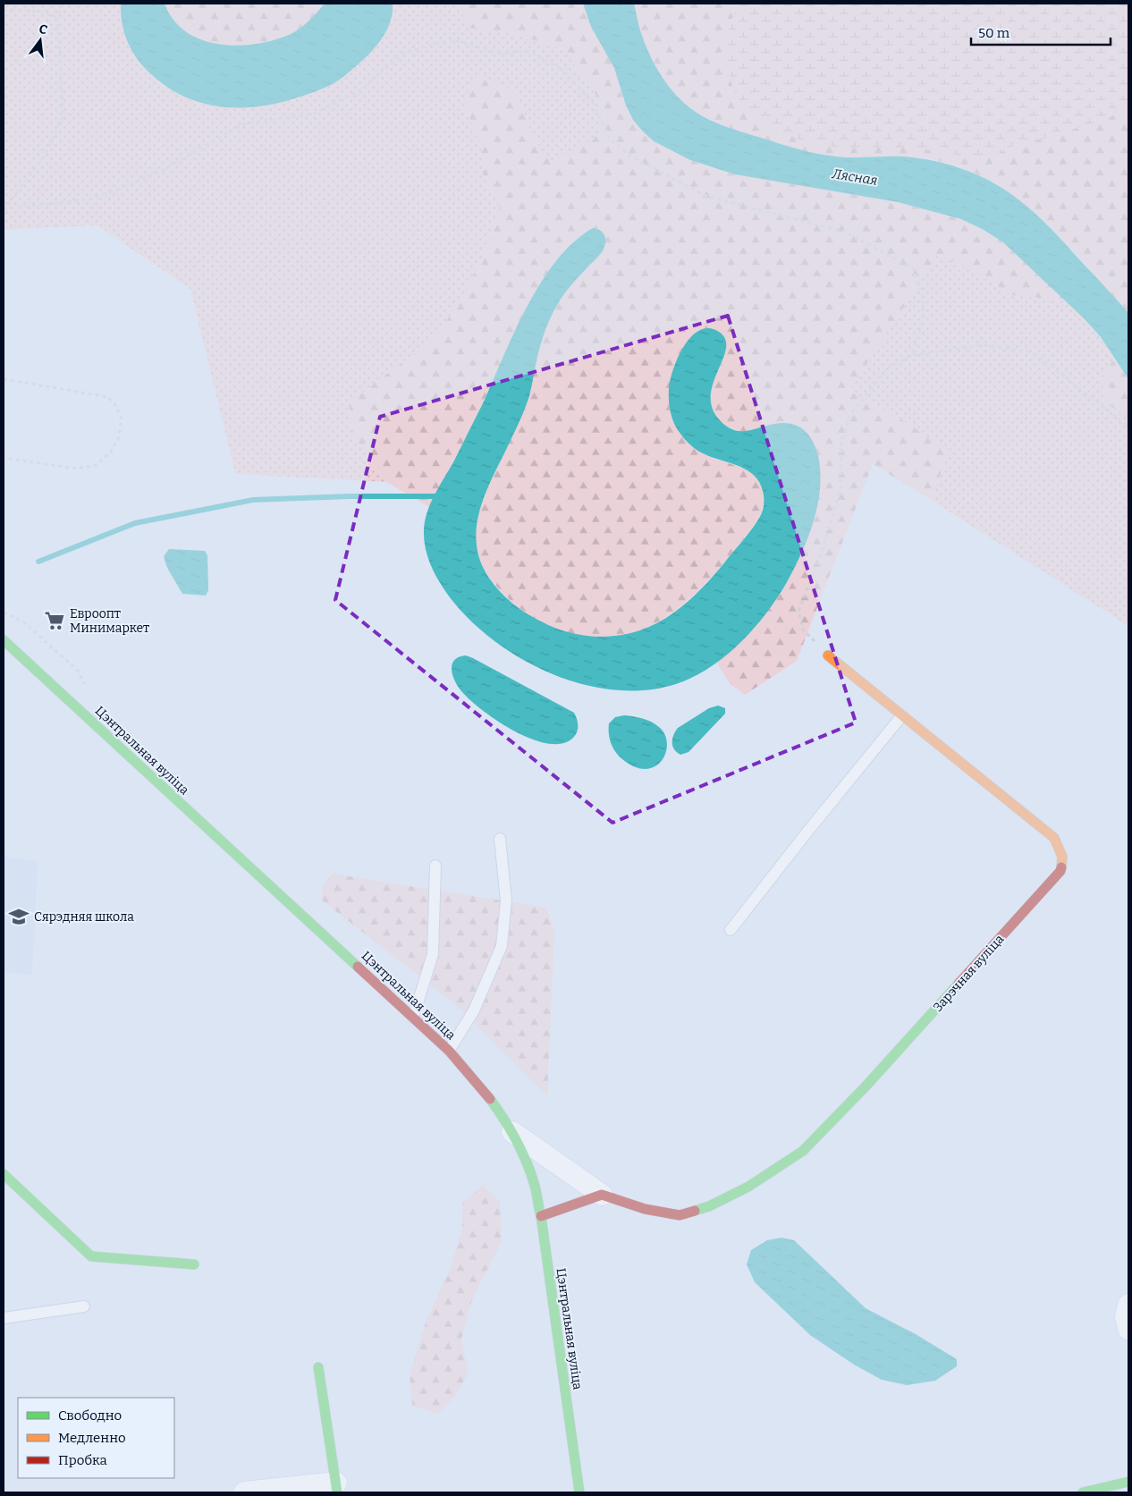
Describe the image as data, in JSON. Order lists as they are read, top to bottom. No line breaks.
{"streets":{"street":["Цэнтральная вуліца","Зарэчная вуліца"]},"crossings":[["Цэнтральная вуліца","Зарэчная вуліца"]],"water":["Лясная"],"places":{"supermarket":["Евроопт Минимаркет"],"school or university":["Сярэдняя школа"]},"legend":["Свободно","Медленно","Пробка"],"scale_bar":"50 m","north":"top"}
